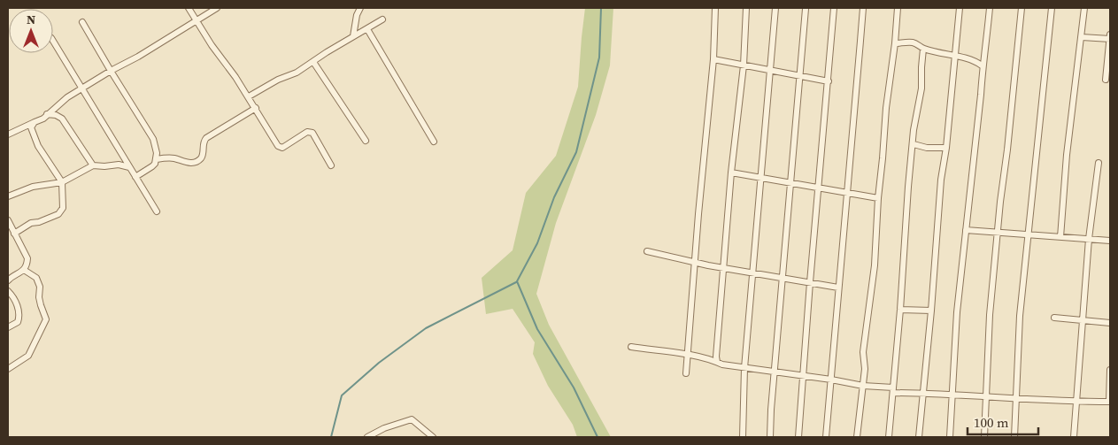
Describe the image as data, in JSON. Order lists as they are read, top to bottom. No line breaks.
{"scale_bar":"100 m","north":"top"}
